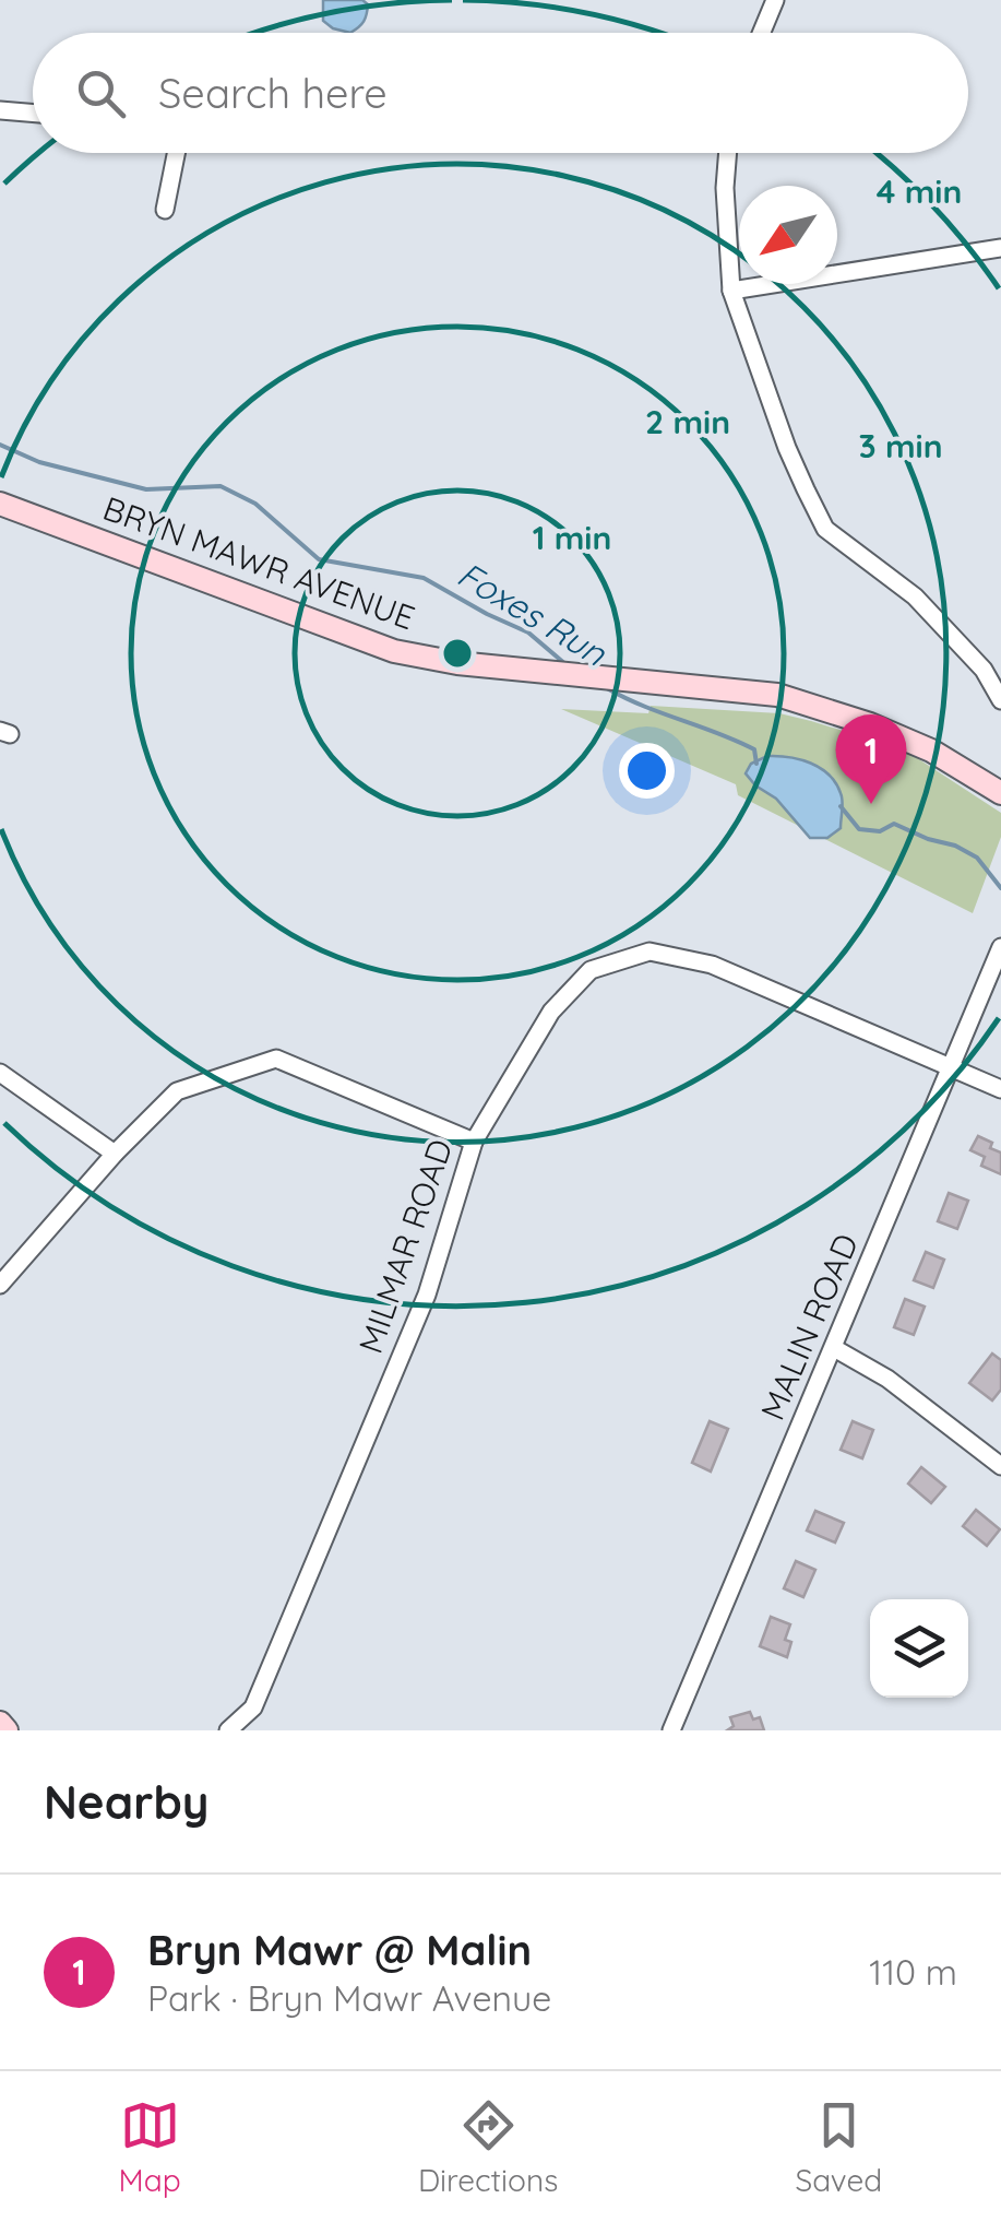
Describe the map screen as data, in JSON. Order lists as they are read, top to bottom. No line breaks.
{"streets":{"main road":["BRYN MAWR AVENUE"],"street":["MILMAR ROAD","MALIN ROAD"]},"crossings":[["MILMAR ROAD","MALIN ROAD"]],"water":["Foxes Run"],"north":"bottom left","page":{"search":"Search here","pins":"1","heading":"Nearby","list":[{"mark":"1","name":"Bryn Mawr @ Malin","note":"Park · Bryn Mawr Avenue","value":"110 m"}],"nav":["Map","Directions","Saved"]},"rings":["4 min","2 min","3 min","1 min"]}
